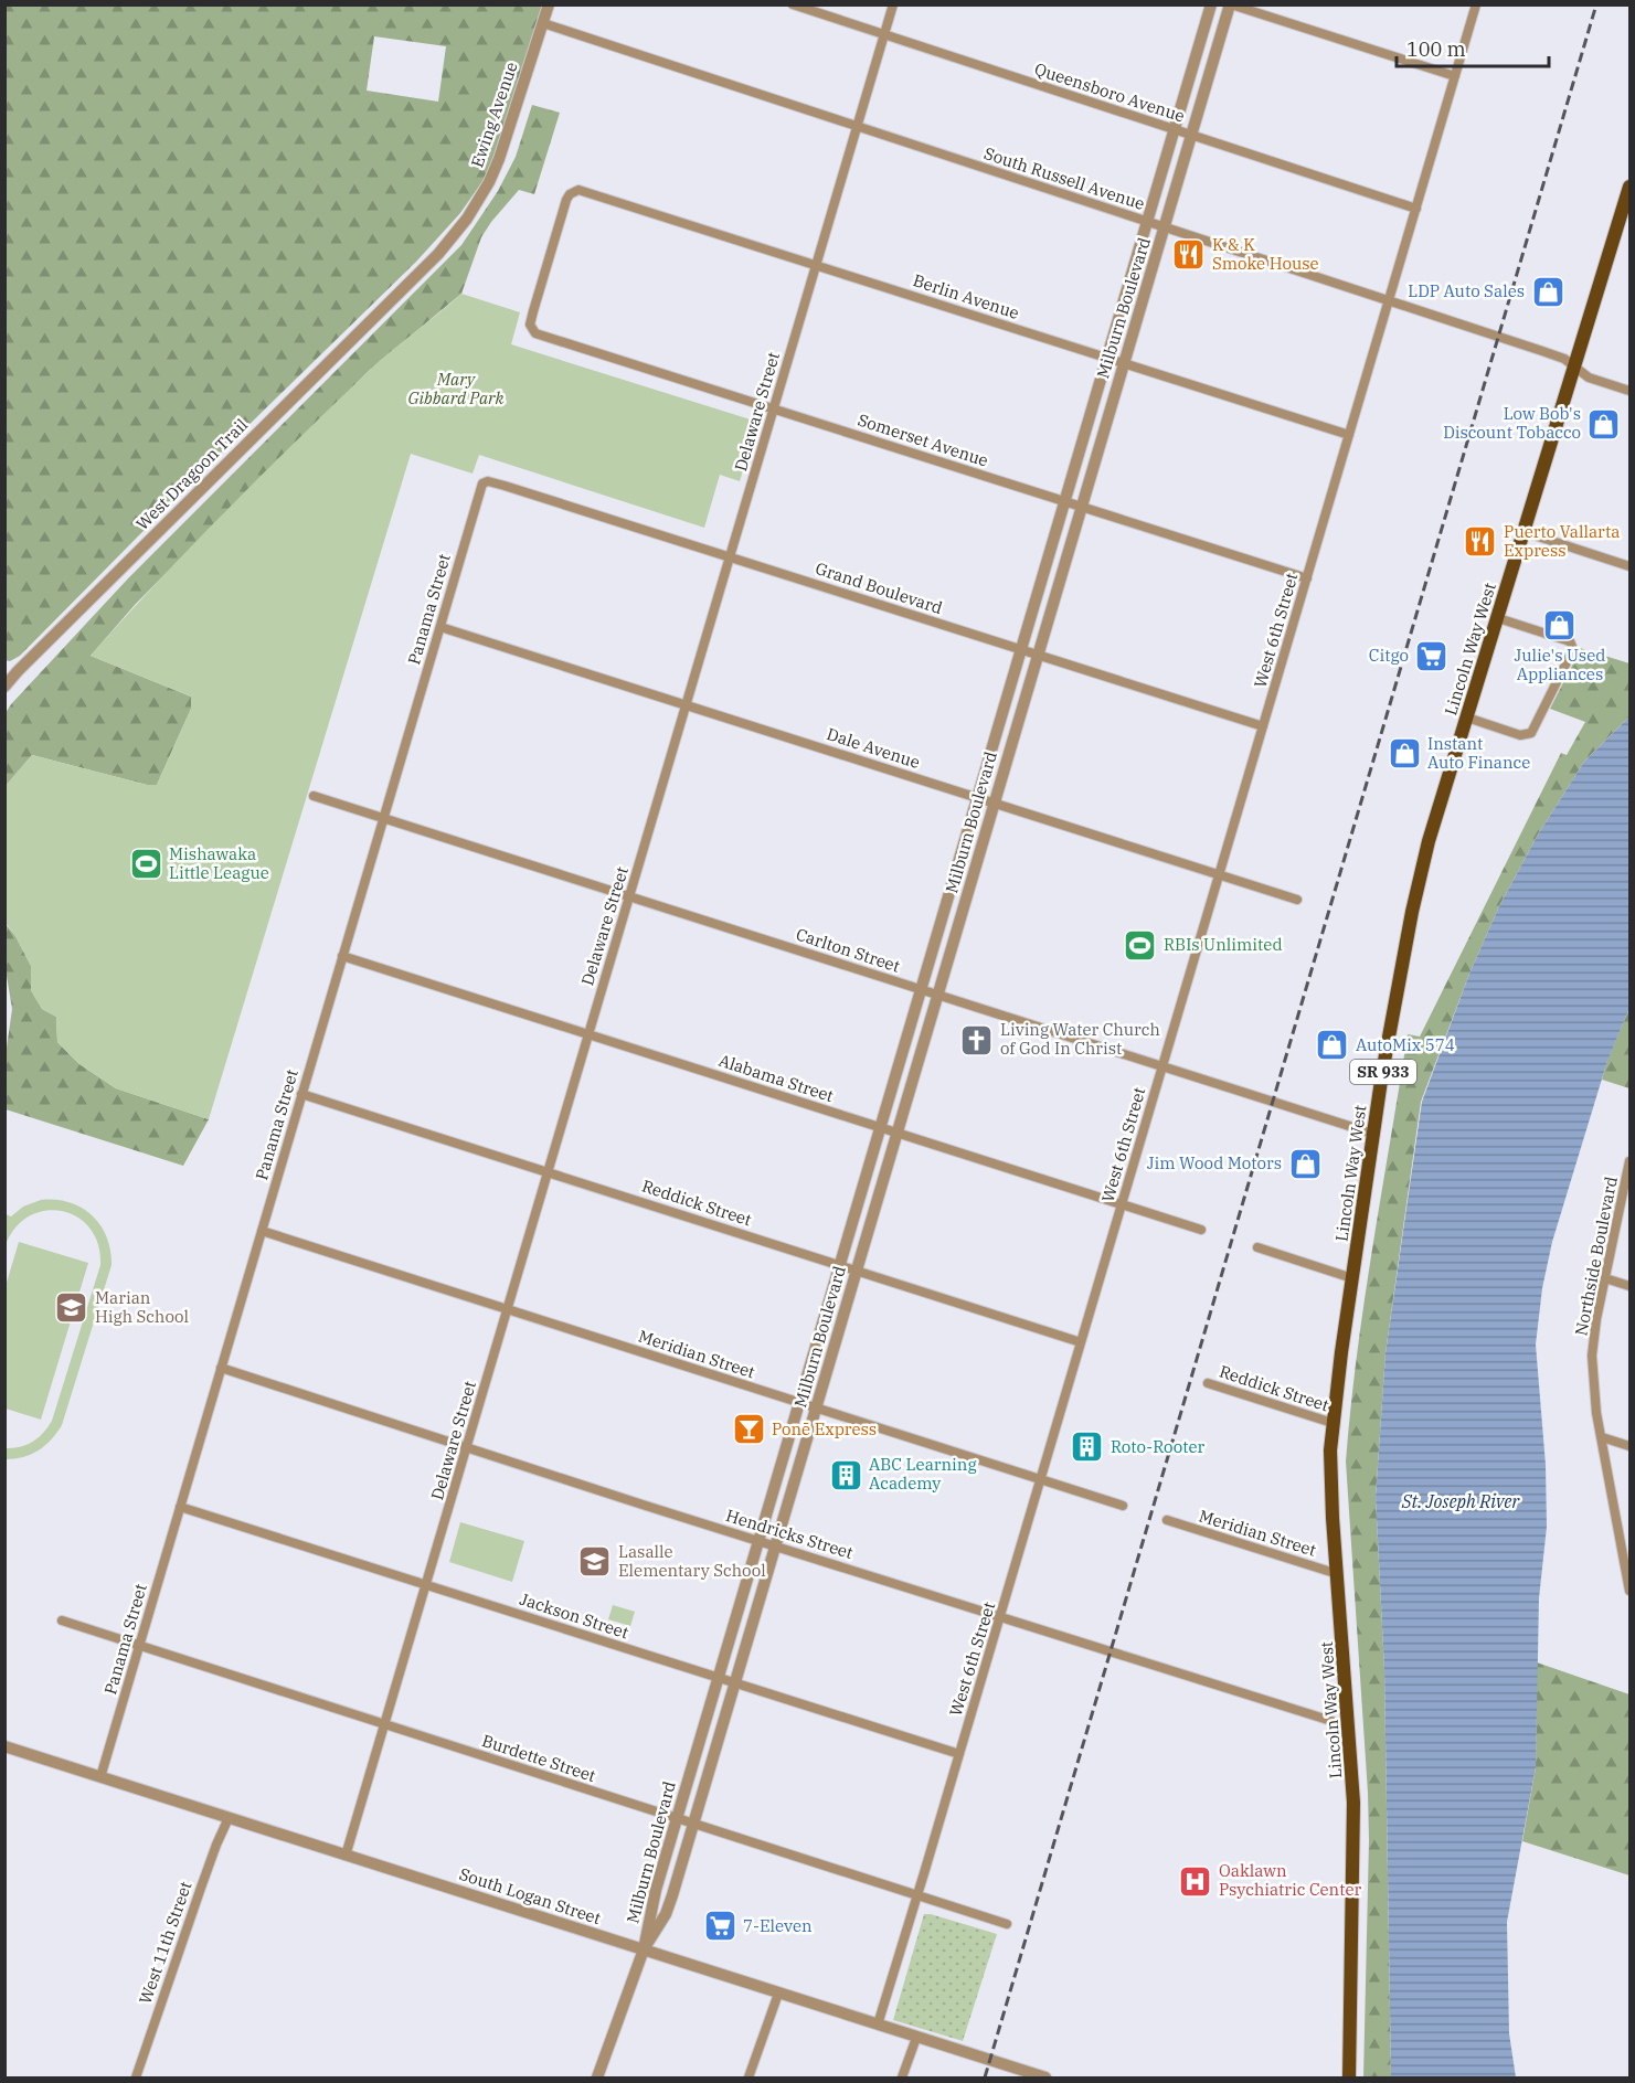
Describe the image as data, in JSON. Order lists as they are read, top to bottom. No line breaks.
{"streets":{"main road":["Lincoln Way West","SR 933"],"street":["Queensboro Avenue","Ewing Avenue","South Russell Avenue","Berlin Avenue","Milburn Boulevard","Delaware Street","Somerset Avenue","West Dragoon Trail","Grand Boulevard","Panama Street","West 6th Street","Dale Avenue","Carlton Street","Alabama Street","Reddick Street","Northside Boulevard","Meridian Street","Hendricks Street","Jackson Street","Burdette Street","South Logan Street","West 11th Street"]},"crossings":[["Queensboro Avenue","Milburn Boulevard"],["Queensboro Avenue","Delaware Street"],["Queensboro Avenue","West 6th Street"],["Ewing Avenue","South Russell Avenue"],["Ewing Avenue","West Dragoon Trail"],["South Russell Avenue","Milburn Boulevard"],["South Russell Avenue","Delaware Street"],["South Russell Avenue","West 6th Street"],["South Russell Avenue","Lincoln Way West"],["Berlin Avenue","Milburn Boulevard"],["Berlin Avenue","Delaware Street"],["Berlin Avenue","Somerset Avenue"],["Berlin Avenue","West 6th Street"],["Milburn Boulevard","Somerset Avenue"],["Milburn Boulevard","Grand Boulevard"],["Milburn Boulevard","Dale Avenue"],["Milburn Boulevard","Carlton Street"],["Milburn Boulevard","Alabama Street"],["Milburn Boulevard","Reddick Street"],["Milburn Boulevard","Meridian Street"],["Milburn Boulevard","Hendricks Street"],["Milburn Boulevard","Jackson Street"],["Milburn Boulevard","Burdette Street"],["Milburn Boulevard","South Logan Street"],["Delaware Street","Somerset Avenue"],["Delaware Street","Grand Boulevard"],["Delaware Street","Dale Avenue"],["Delaware Street","Carlton Street"],["Delaware Street","Alabama Street"],["Delaware Street","Reddick Street"],["Delaware Street","Meridian Street"],["Delaware Street","Hendricks Street"],["Delaware Street","Jackson Street"],["Delaware Street","Burdette Street"],["Delaware Street","South Logan Street"],["Somerset Avenue","West 6th Street"],["Grand Boulevard","Panama Street"],["Grand Boulevard","West 6th Street"],["Panama Street","Dale Avenue"],["Panama Street","Carlton Street"],["Panama Street","Alabama Street"],["Panama Street","Reddick Street"],["Panama Street","Meridian Street"],["Panama Street","Hendricks Street"],["Panama Street","Jackson Street"],["Panama Street","Burdette Street"],["Panama Street","South Logan Street"],["West 6th Street","Dale Avenue"],["West 6th Street","Carlton Street"],["West 6th Street","Alabama Street"],["West 6th Street","Reddick Street"],["West 6th Street","Meridian Street"],["West 6th Street","Hendricks Street"],["West 6th Street","Jackson Street"],["West 6th Street","Burdette Street"],["West 6th Street","South Logan Street"],["Lincoln Way West","Carlton Street"],["Lincoln Way West","Reddick Street"],["Lincoln Way West","Meridian Street"],["Lincoln Way West","Hendricks Street"],["South Logan Street","West 11th Street"]],"water":["St. Joseph River"],"parks":["Mary Gibbard Park"],"places":{"restaurant":["K & K Smoke House","Puerto Vallarta Express"],"shop":["LDP Auto Sales","Low Bob's Discount Tobacco","Julie's Used Appliances","Instant Auto Finance","AutoMix 574","Jim Wood Motors"],"supermarket":["Citgo","7-Eleven"],"sports":["Mishawaka Little League","RBIs Unlimited"],"church":["Living Water Church of God In Christ"],"school or university":["Marian High School","Lasalle Elementary School"],"bar":["Ponē Express"],"building":["Roto-Rooter","ABC Learning Academy"],"hospital":["Oaklawn Psychiatric Center"]},"scale_bar":"100 m"}
